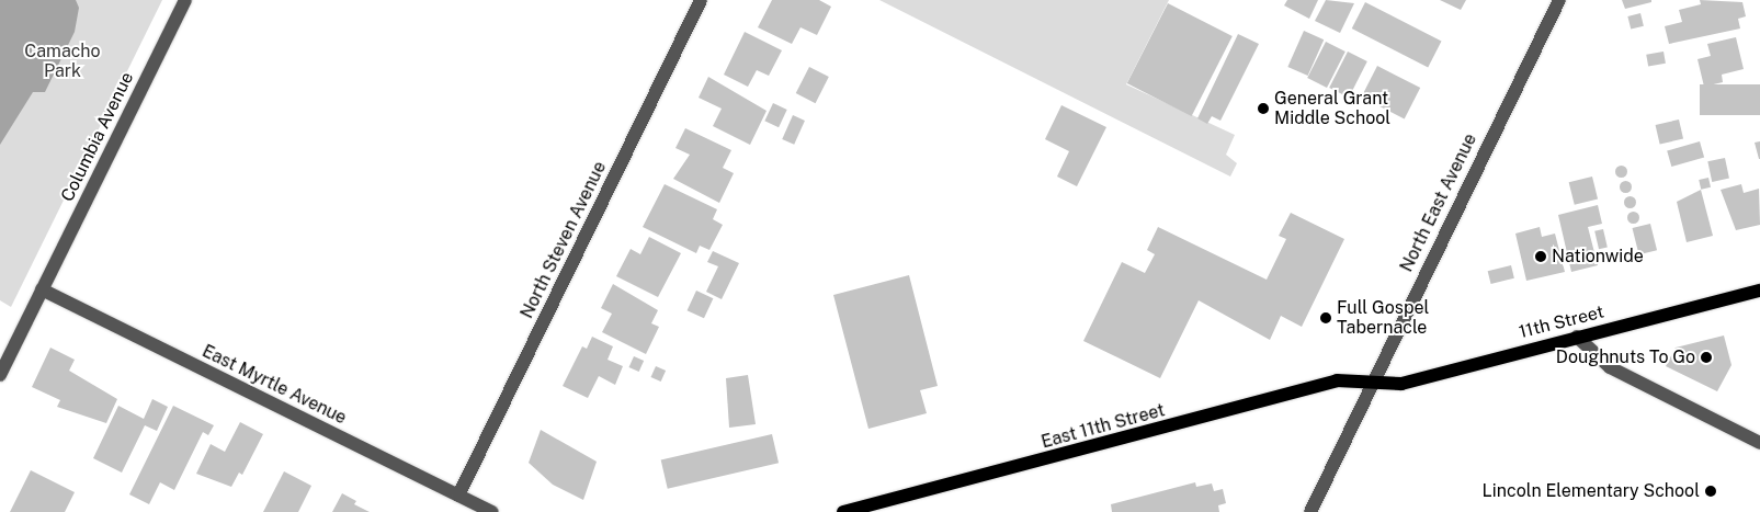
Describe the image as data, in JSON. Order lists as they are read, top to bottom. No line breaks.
{"streets":{"main road":["11th Street","East 11th Street"],"street":["Columbia Avenue","North East Avenue","North Steven Avenue","East Myrtle Avenue"]},"crossings":[["Columbia Avenue","East Myrtle Avenue"],["North East Avenue","11th Street"],["North East Avenue","East 11th Street"],["North Steven Avenue","East Myrtle Avenue"],["11th Street","East 11th Street"]],"parks":["Camacho Park"],"places":["General Grant Middle School","Nationwide","Full Gospel Tabernacle","Doughnuts To Go","Lincoln Elementary School"]}
